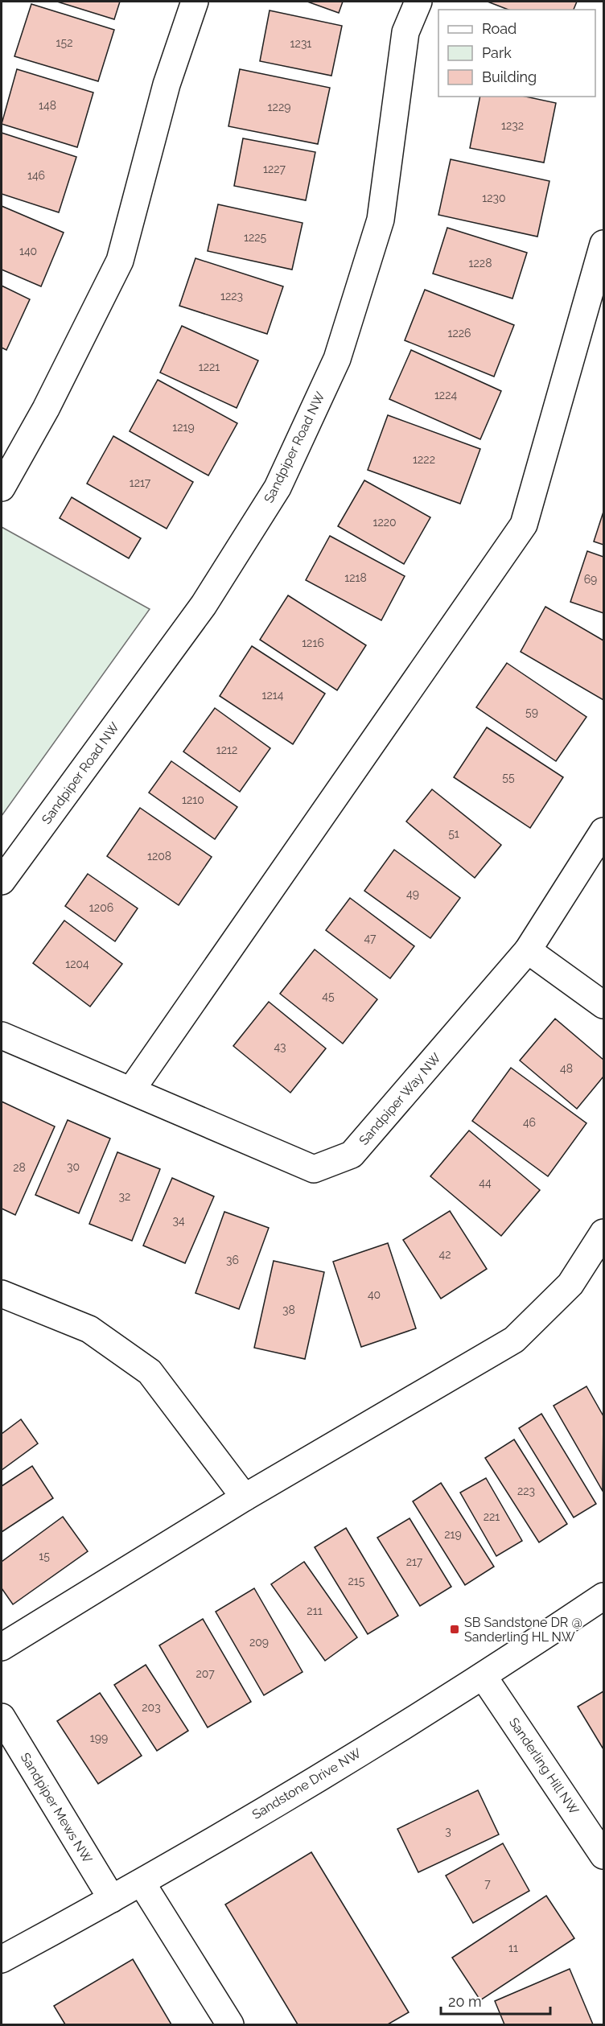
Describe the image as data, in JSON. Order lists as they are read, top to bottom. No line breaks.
{"streets":{"street":["Sandpiper Road NW","Sandpiper Way NW","Sanderling Hill NW","Sandstone Drive NW","Sandpiper Mews NW"]},"crossings":[["Sanderling Hill NW","Sandstone Drive NW"],["Sandstone Drive NW","Sandpiper Mews NW"]],"places":{"transit":["SB Sandstone DR @ Sanderling HL NW"]},"house_numbers":["152","1231","148","1229","1232","1227","146","1230","1225","140","1228","1223","1226","1221","1224","1219","1222","1217","1220","1218","69","1216","1214","59","1212","55","1210","51","1208","49","1206","47","1204","45","43","48","46","30","28","44","32","34","42","36","40","38","223","221","219","15","217","215","211","209","207","203","199","3","7","11"],"legend":["Road","Park","Building"],"scale_bar":"20 m"}
